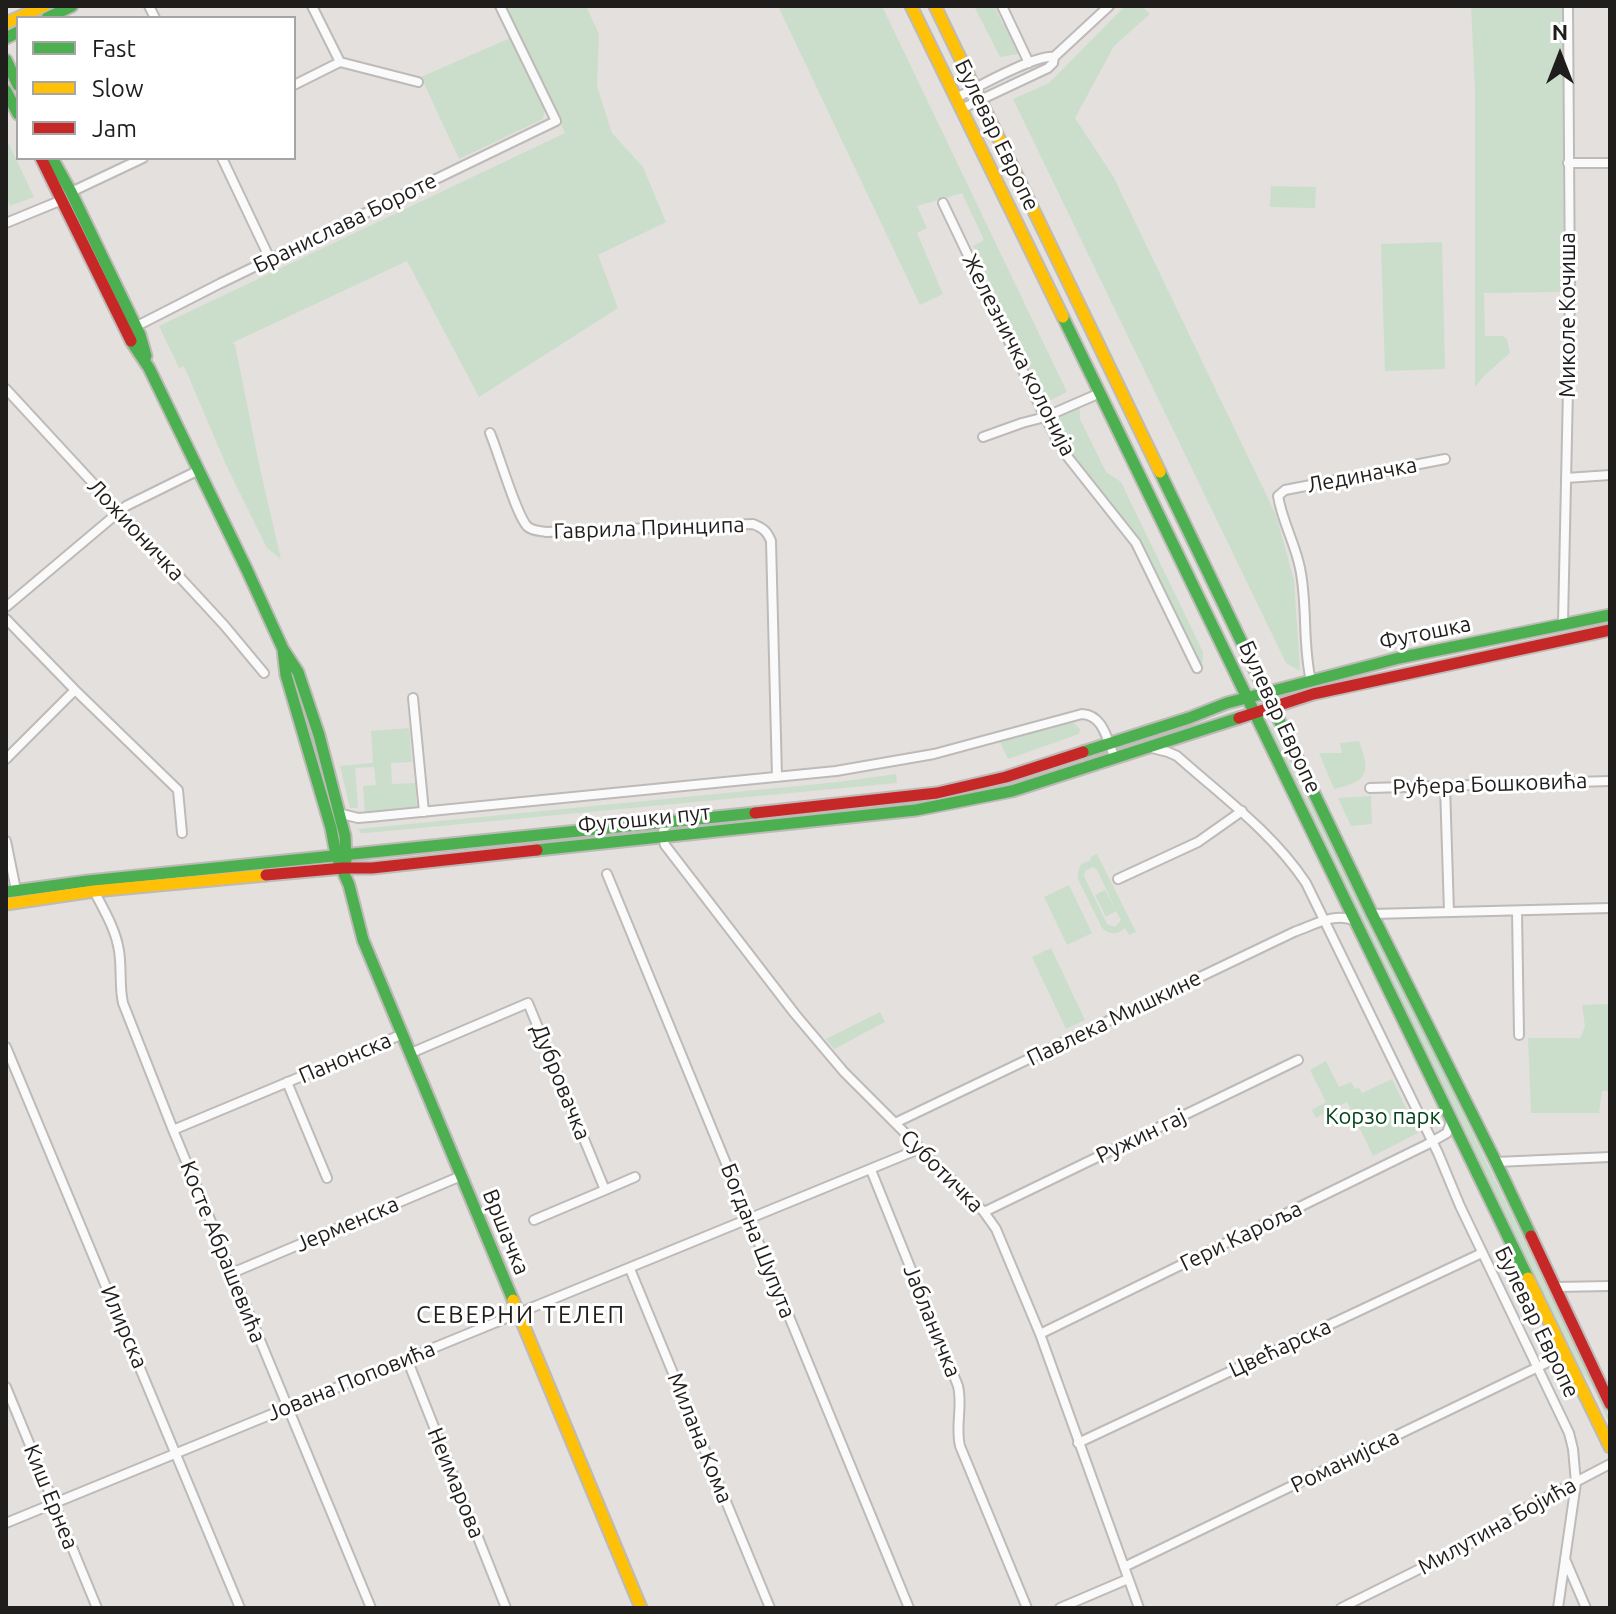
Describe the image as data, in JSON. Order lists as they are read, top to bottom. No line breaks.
{"streets":{"main road":["Булевар Европе","Футошка","Футошки пут","Вршачка"],"street":["Бранислава Бороте","Миколе Кочиша","Железничка колонија","Лединачка","Гаврила Принципа","Ложионичка","Руђера Бошковића","Павлека Мишкине","Панонска","Дубровачка","Ружин гај","Суботичка","Јерменска","Гери Кароља","Богдана Шупута","Косте Абрашевића","Јабланичка","Илирска","Цвећарска","Јована Поповића","Милана Кома","Романијска","Неимарова","Киш Ернеа","Милутина Бојића"]},"crossings":[["Булевар Европе","Футошка"],["Булевар Европе","Футошки пут"],["Булевар Европе","Павлека Мишкине"],["Булевар Европе","Гери Кароља"],["Булевар Европе","Цвећарска"],["Булевар Европе","Романијска"],["Булевар Европе","Милутина Бојића"],["Миколе Кочиша","Футошка"],["Лединачка","Футошка"],["Футошка","Футошки пут"],["Футошки пут","Суботичка"],["Футошки пут","Вршачка"],["Футошки пут","Косте Абрашевића"],["Павлека Мишкине","Суботичка"],["Панонска","Вршачка"],["Панонска","Косте Абрашевића"],["Дубровачка","Вршачка"],["Ружин гај","Суботичка"],["Суботичка","Гери Кароља"],["Суботичка","Цвећарска"],["Суботичка","Јована Поповића"],["Суботичка","Романијска"],["Јерменска","Вршачка"],["Јерменска","Косте Абрашевића"],["Вршачка","Јована Поповића"],["Богдана Шупута","Јована Поповића"],["Косте Абрашевића","Јована Поповића"],["Јабланичка","Јована Поповића"],["Илирска","Јована Поповића"],["Јована Поповића","Милана Кома"],["Јована Поповића","Неимарова"],["Јована Поповића","Киш Ернеа"]],"districts":["СЕВЕРНИ ТЕЛЕП"],"parks":["Корзо парк"],"legend":["Fast","Slow","Jam"],"north":"top"}
